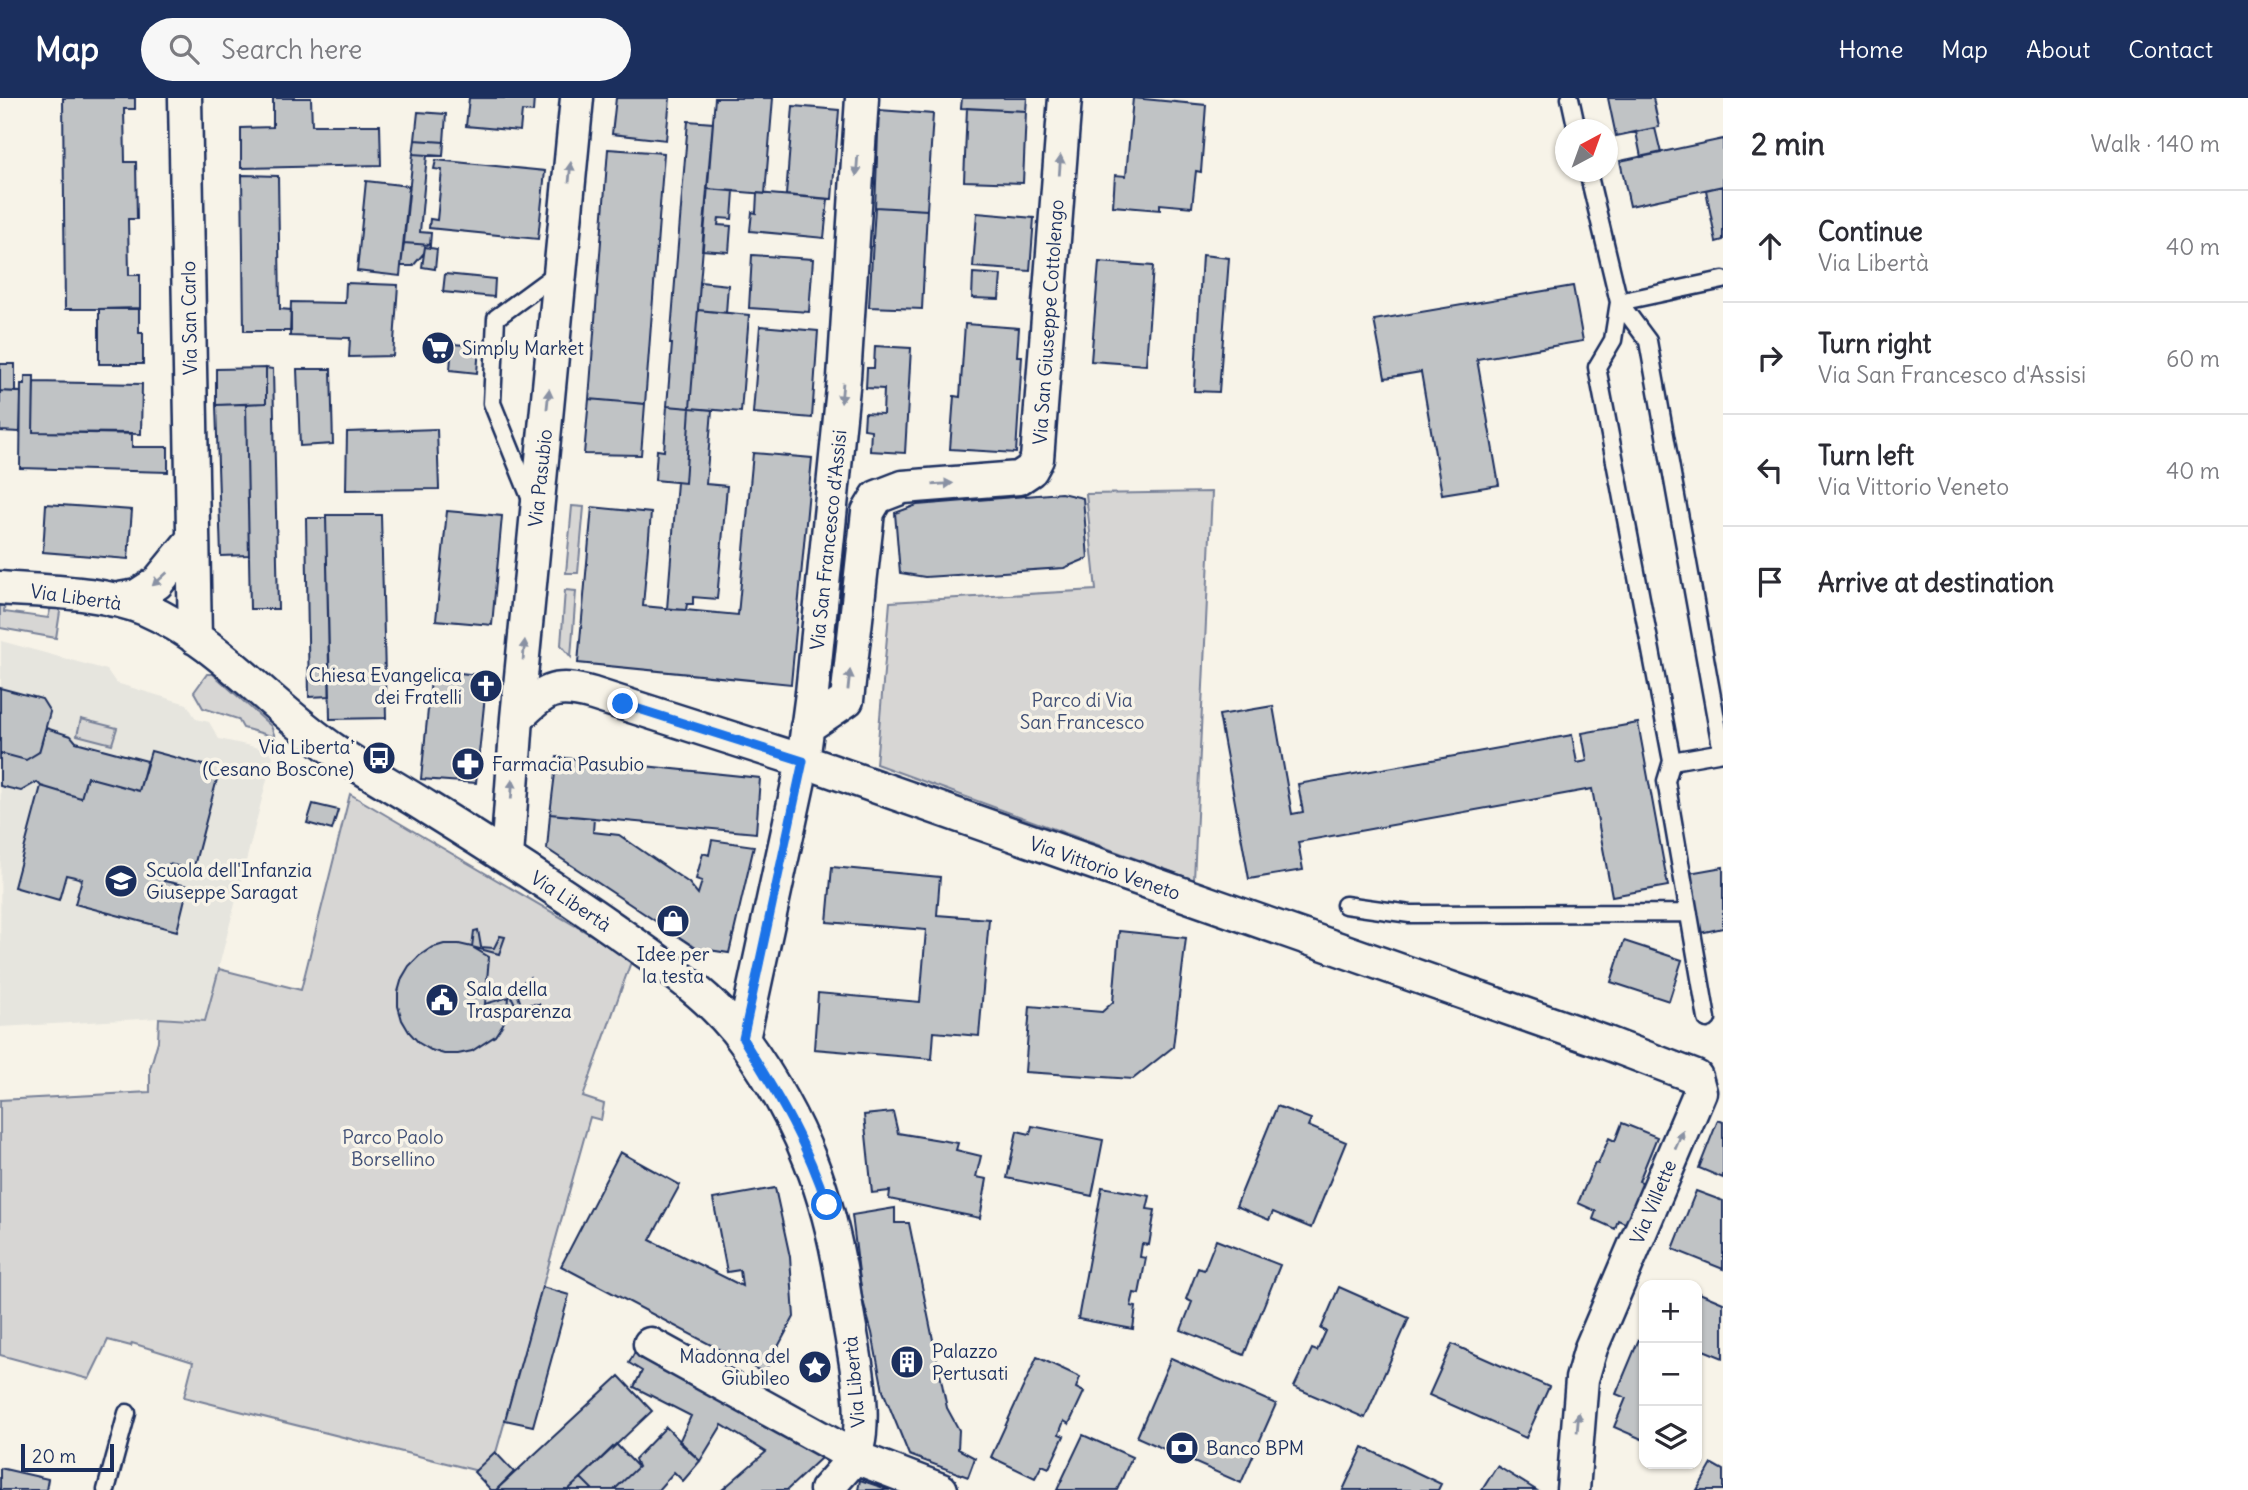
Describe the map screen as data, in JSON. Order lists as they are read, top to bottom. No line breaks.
{"streets":{"street":["Via San Carlo","Via San Giuseppe Cottolengo","Via Pasubio","Via San Francesco d'Assisi","Via Libertà","Via Vittorio Veneto","Via Villette"]},"crossings":[["Via San Carlo","Via Libertà"],["Via San Giuseppe Cottolengo","Via San Francesco d'Assisi"],["Via Pasubio","Via Libertà"],["Via Pasubio","Via Vittorio Veneto"],["Via San Francesco d'Assisi","Via Vittorio Veneto"],["Via Vittorio Veneto","Via Villette"]],"one_way":["Via San Giuseppe Cottolengo","Via Pasubio","Via San Francesco d'Assisi","Via Villette"],"parks":["Parco di Via San Francesco","Parco Paolo Borsellino"],"places":{"supermarket":["Simply Market"],"church":["Chiesa Evangelica dei Fratelli"],"bus stop":["Via Liberta' (Cesano Boscone)"],"pharmacy":["Farmacia Pasubio"],"school or university":["Scuola dell'Infanzia Giuseppe Saragat"],"shop":["Idee per la testa"],"public building":["Sala della Trasparenza"],"building":["Palazzo Pertusati"],"place":["Madonna del Giubileo"],"bank":["Banco BPM"]},"scale_bar":"20 m","north":"top right","page":{"header":"Map","search":"Search here","nav":["Home","Map","About","Contact"],"heading":["2 min","Walk · 140 m"],"list":[["Continue","Via Libertà","40 m"],["Turn right","Via San Francesco d'Assisi","60 m"],["Turn left","Via Vittorio Veneto","40 m"],"Arrive at destination"],"map_buttons":["+","−"],"scale":"20 m"}}
